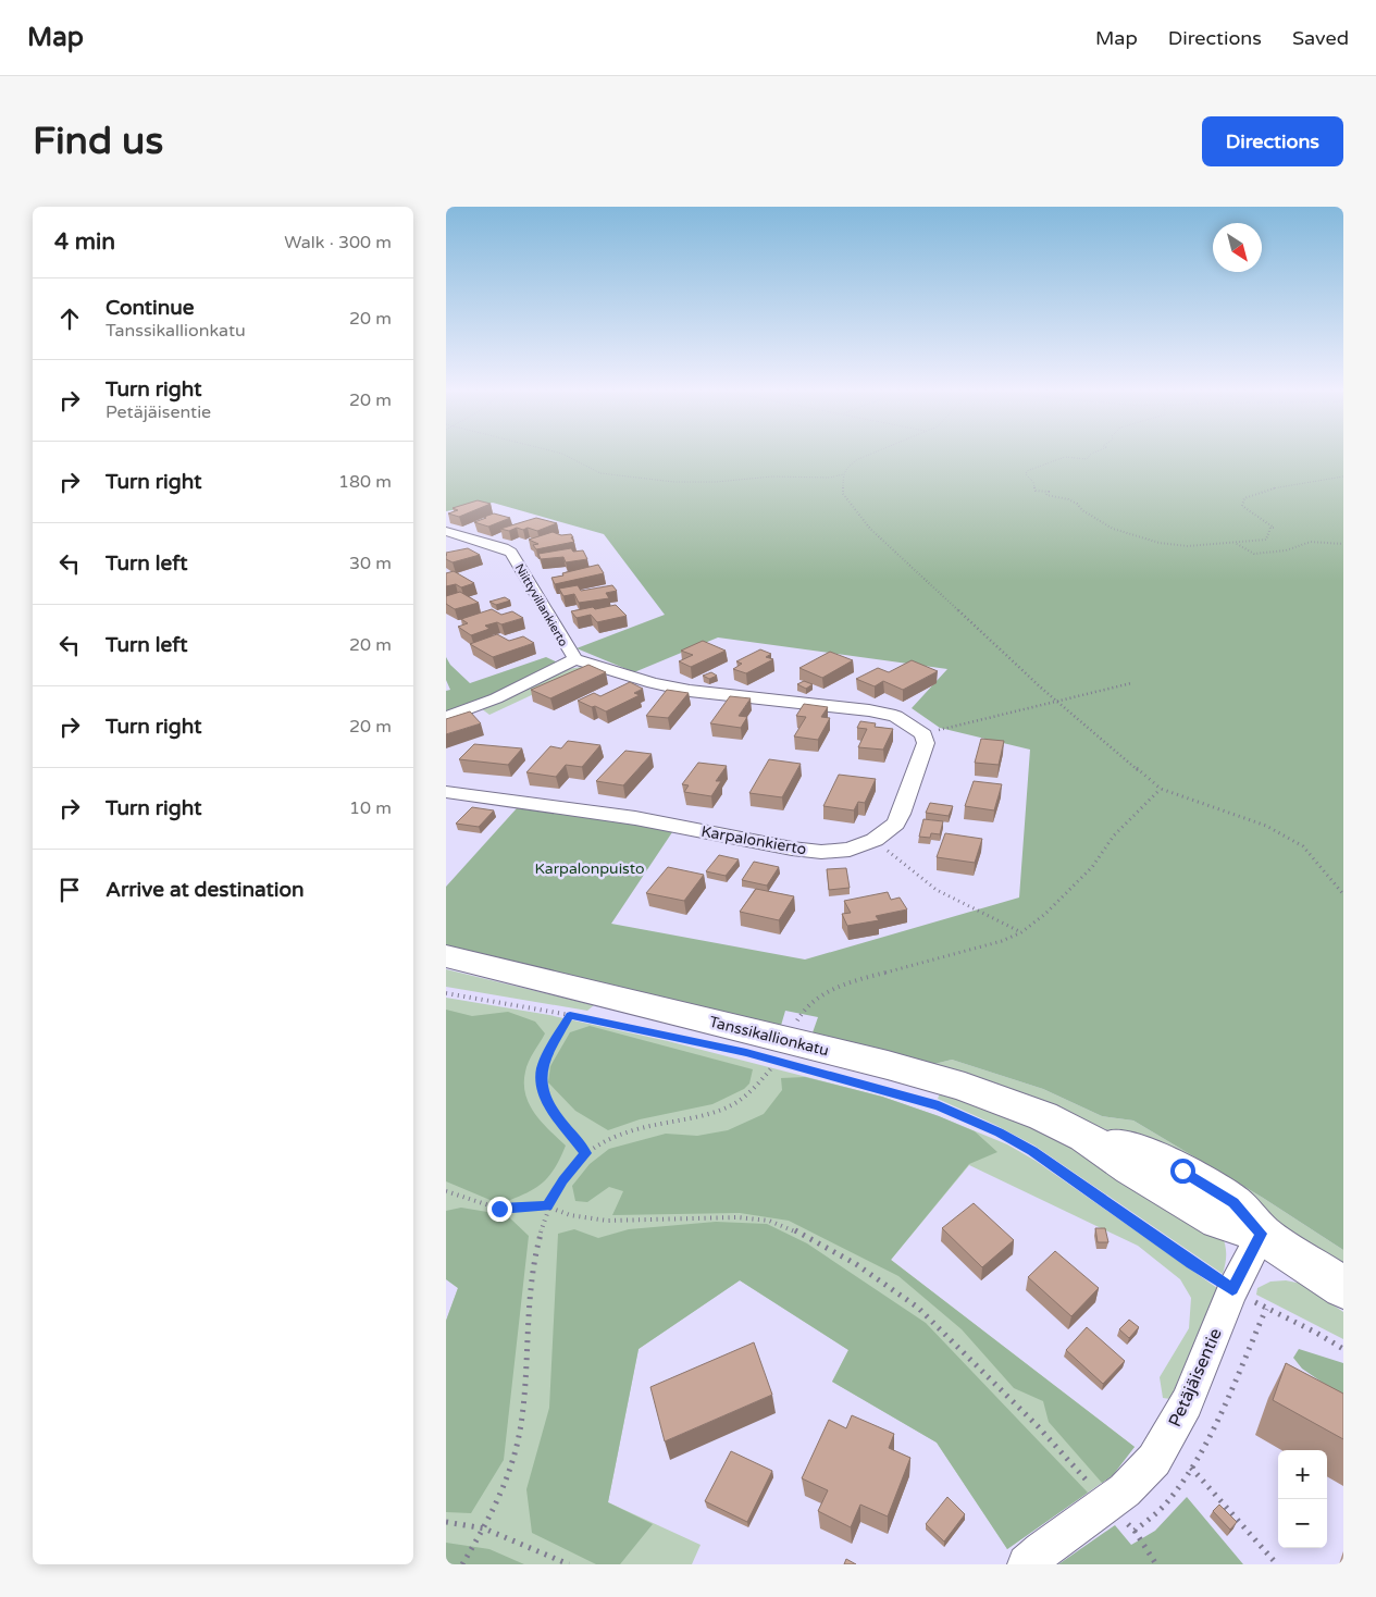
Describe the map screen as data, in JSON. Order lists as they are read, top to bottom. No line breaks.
{"streets":{"street":["Niittyvillankierto","Karpalonkierto","Tanssikallionkatu","Petäjäisentie"]},"crossings":[["Tanssikallionkatu","Petäjäisentie"]],"parks":["Karpalonpuisto"],"north":"bottom right","page":{"header":"Map","nav":["Map","Directions","Saved"],"buttons":"Directions","title":"Find us","heading":["4 min","Walk · 300 m"],"list":[["Continue","Tanssikallionkatu","20 m"],["Turn right","Petäjäisentie","20 m"],["Turn right","180 m"],["Turn left","30 m"],["Turn left","20 m"],["Turn right","20 m"],["Turn right","10 m"],"Arrive at destination"],"map_buttons":["+","−"]}}
